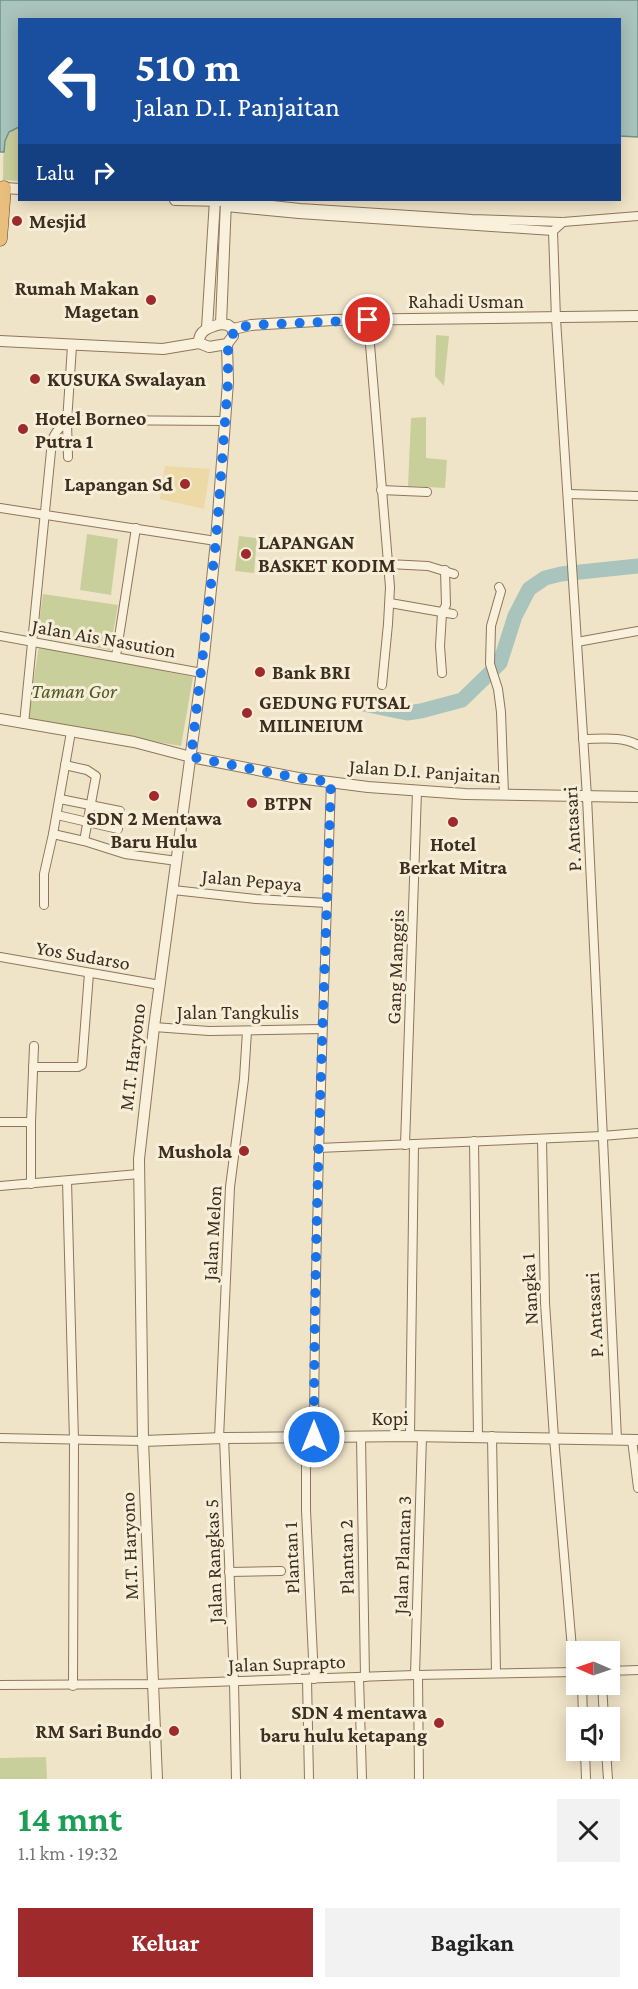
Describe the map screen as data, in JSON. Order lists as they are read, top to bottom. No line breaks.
{"streets":{"street":["Rahadi Usman","Jalan Ais Nasution","Jalan D.I. Panjaitan","P. Antasari","Jalan Pepaya","Yos Sudarso","Gang Manggis","Jalan Tangkulis","M.T. Haryono","Jalan Melon","Nangka 1","Kopi","Jalan Plantan 3","Plantan 2","Plantan 1","Jalan Rangkas 5","Jalan Suprapto"]},"crossings":[["Rahadi Usman","P. Antasari"],["Rahadi Usman","M.T. Haryono"],["Jalan Ais Nasution","M.T. Haryono"],["Jalan D.I. Panjaitan","P. Antasari"],["Jalan D.I. Panjaitan","Gang Manggis"],["Jalan D.I. Panjaitan","M.T. Haryono"],["Jalan D.I. Panjaitan","Plantan 1"],["P. Antasari","Kopi"],["Jalan Pepaya","M.T. Haryono"],["Jalan Pepaya","Plantan 1"],["Yos Sudarso","M.T. Haryono"],["Gang Manggis","Kopi"],["Jalan Tangkulis","M.T. Haryono"],["Jalan Tangkulis","Jalan Melon"],["Jalan Tangkulis","Plantan 1"],["M.T. Haryono","Kopi"],["M.T. Haryono","Jalan Suprapto"],["Jalan Melon","Kopi"],["Jalan Melon","Jalan Rangkas 5"],["Nangka 1","Kopi"],["Kopi","Jalan Plantan 3"],["Kopi","Plantan 2"],["Kopi","Plantan 1"],["Kopi","Jalan Rangkas 5"],["Jalan Plantan 3","Jalan Suprapto"],["Plantan 2","Jalan Suprapto"],["Plantan 1","Jalan Suprapto"],["Jalan Rangkas 5","Jalan Suprapto"]],"parks":["Taman Gor"],"places":["Mesjid","Rumah Makan Magetan","KUSUKA Swalayan","Hotel Borneo Putra 1","Lapangan Sd","LAPANGAN BASKET KODIM","Bank BRI","GEDUNG FUTSAL MILINEIUM","SDN 2 Mentawa Baru Hulu","BTPN","Hotel Berkat Mitra","Mushola","SDN 4 mentawa baru hulu ketapang","RM Sari Bundo"],"north":"left","page":{"turn":["510 m","Jalan D.I. Panjaitan"],"then":"Lalu","heading":["14 mnt","1.1 km · 19:32"],"buttons":["Keluar","Bagikan"]}}
